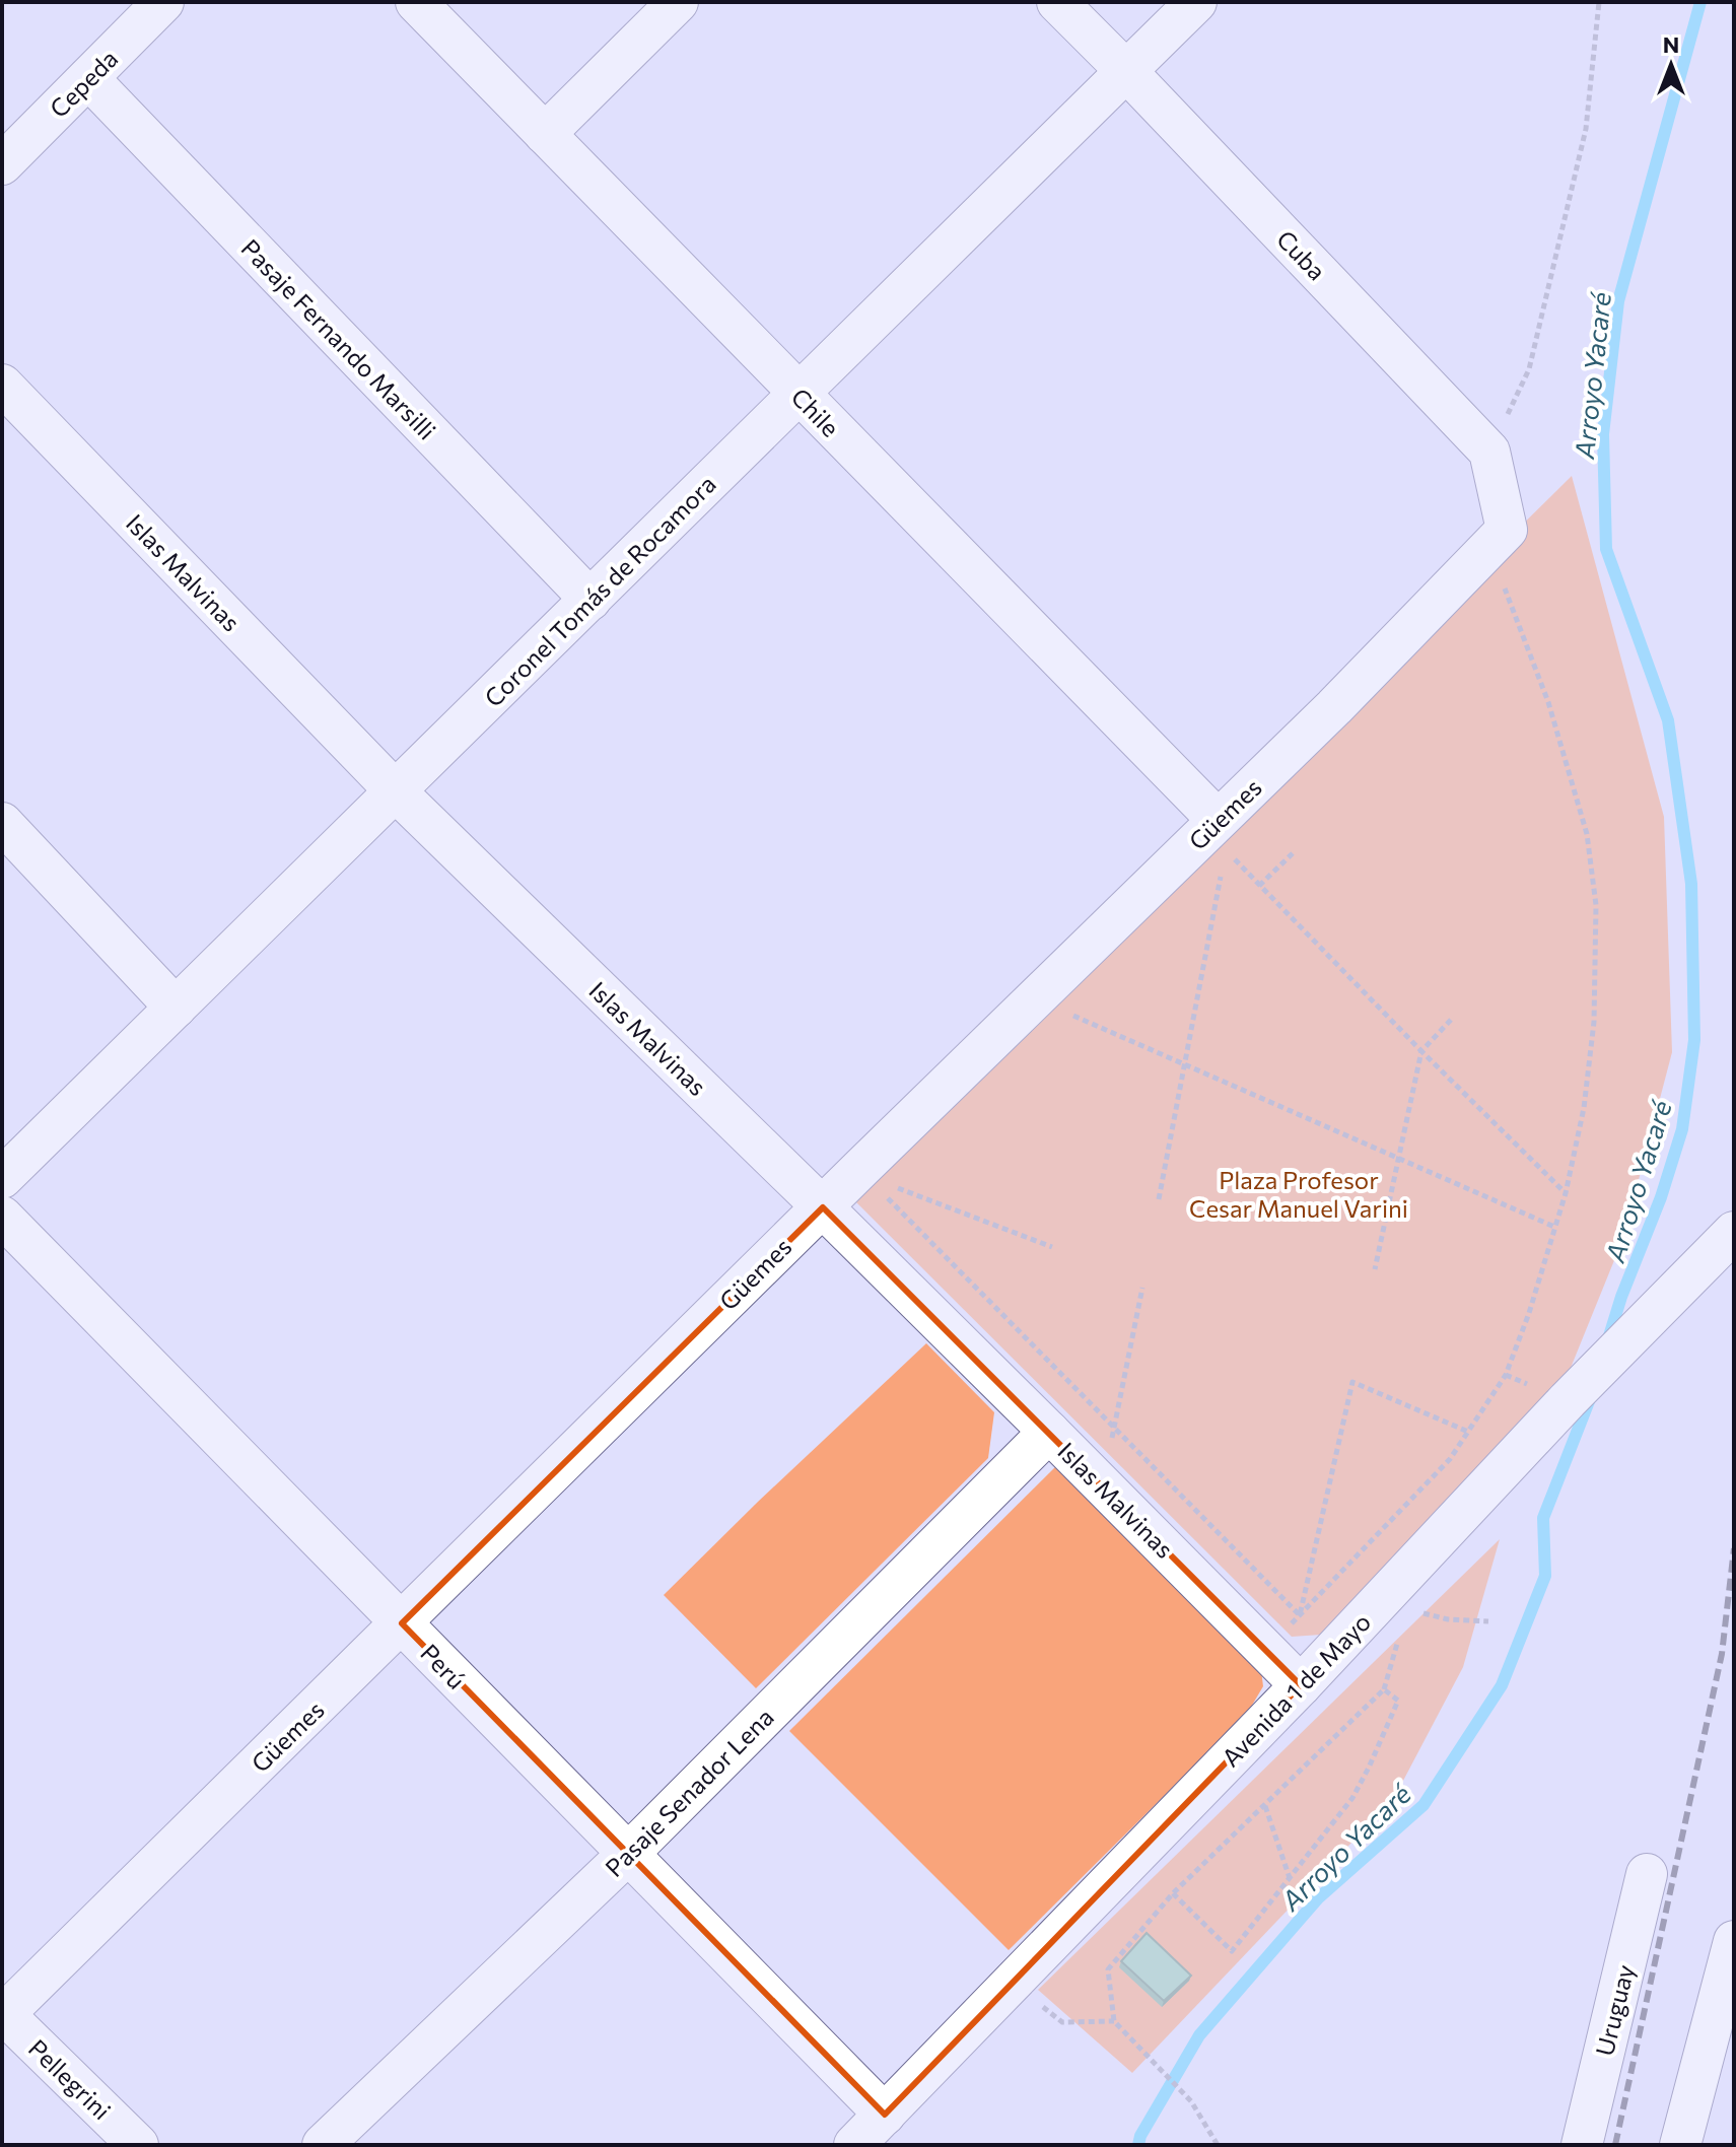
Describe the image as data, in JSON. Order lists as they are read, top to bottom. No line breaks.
{"streets":{"street":["Cepeda","Cuba","Pasaje Fernando Marsilli","Chile","Islas Malvinas","Coronel Tomás de Rocamora","Güemes","Perú","Avenida 1 de Mayo","Pasaje Senador Lena","Uruguay","Pellegrini"]},"crossings":[["Cepeda","Pasaje Fernando Marsilli"],["Cuba","Coronel Tomás de Rocamora"],["Cuba","Güemes"],["Pasaje Fernando Marsilli","Coronel Tomás de Rocamora"],["Chile","Coronel Tomás de Rocamora"],["Chile","Güemes"],["Islas Malvinas","Coronel Tomás de Rocamora"],["Islas Malvinas","Güemes"],["Islas Malvinas","Avenida 1 de Mayo"],["Islas Malvinas","Pasaje Senador Lena"],["Güemes","Perú"],["Güemes","Pellegrini"],["Perú","Avenida 1 de Mayo"],["Perú","Pasaje Senador Lena"]],"water":["Arroyo Yacaré"],"parks":["Plaza Profesor Cesar Manuel Varini"],"north":"top"}
